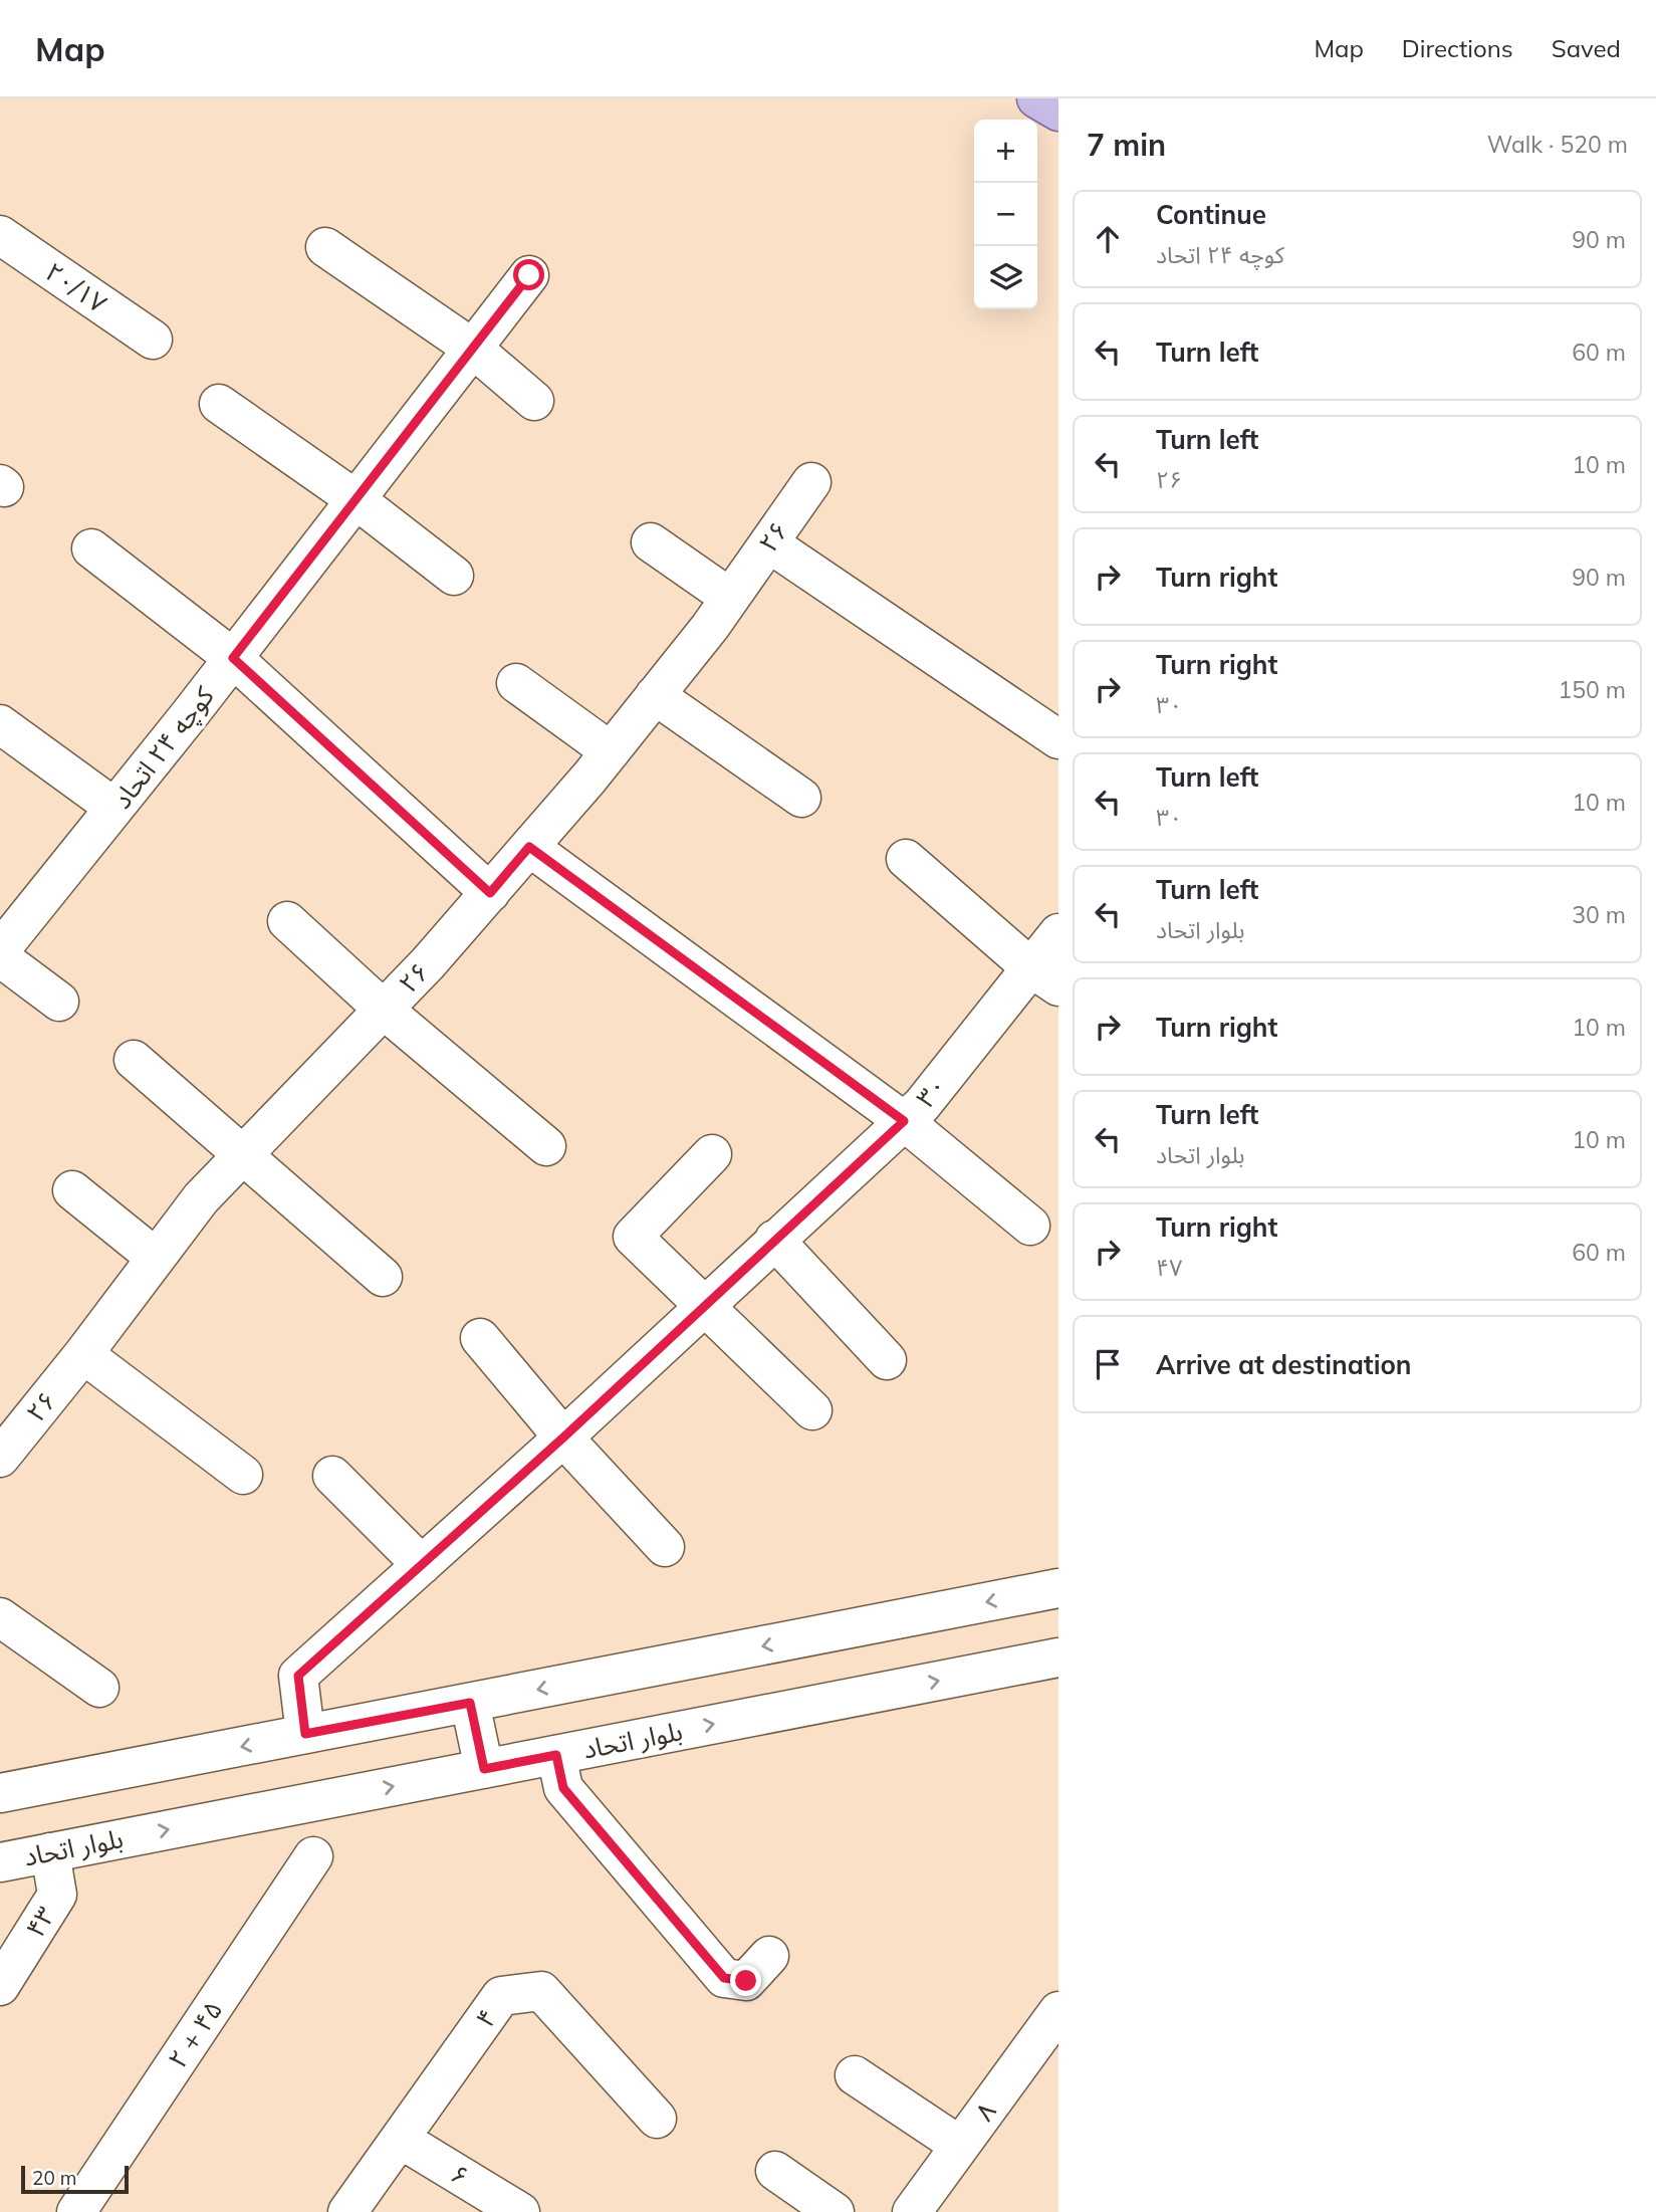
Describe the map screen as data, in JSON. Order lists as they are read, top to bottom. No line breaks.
{"streets":{"street":["۲۰/۱۷","۲۶","کوچه ۲۴ اتحاد","۳۰","بلوار اتحاد","۴۳","۴","۲ + ۴۵","۸","۶"]},"crossings":[["بلوار اتحاد","۴۳"],["۴","۶"]],"scale_bar":"20 m","page":{"header":"Map","nav":["Map","Directions","Saved"],"heading":["7 min","Walk · 520 m"],"map_buttons":["+","−"],"list":[["Continue","کوچه ۲۴ اتحاد","90 m"],["Turn left","60 m"],["Turn left","۲۶","10 m"],["Turn right","90 m"],["Turn right","۳۰","150 m"],["Turn left","۳۰","10 m"],["Turn left","بلوار اتحاد","30 m"],["Turn right","10 m"],["Turn left","بلوار اتحاد","10 m"],["Turn right","۴۷","60 m"],"Arrive at destination"],"scale":"20 m"}}
